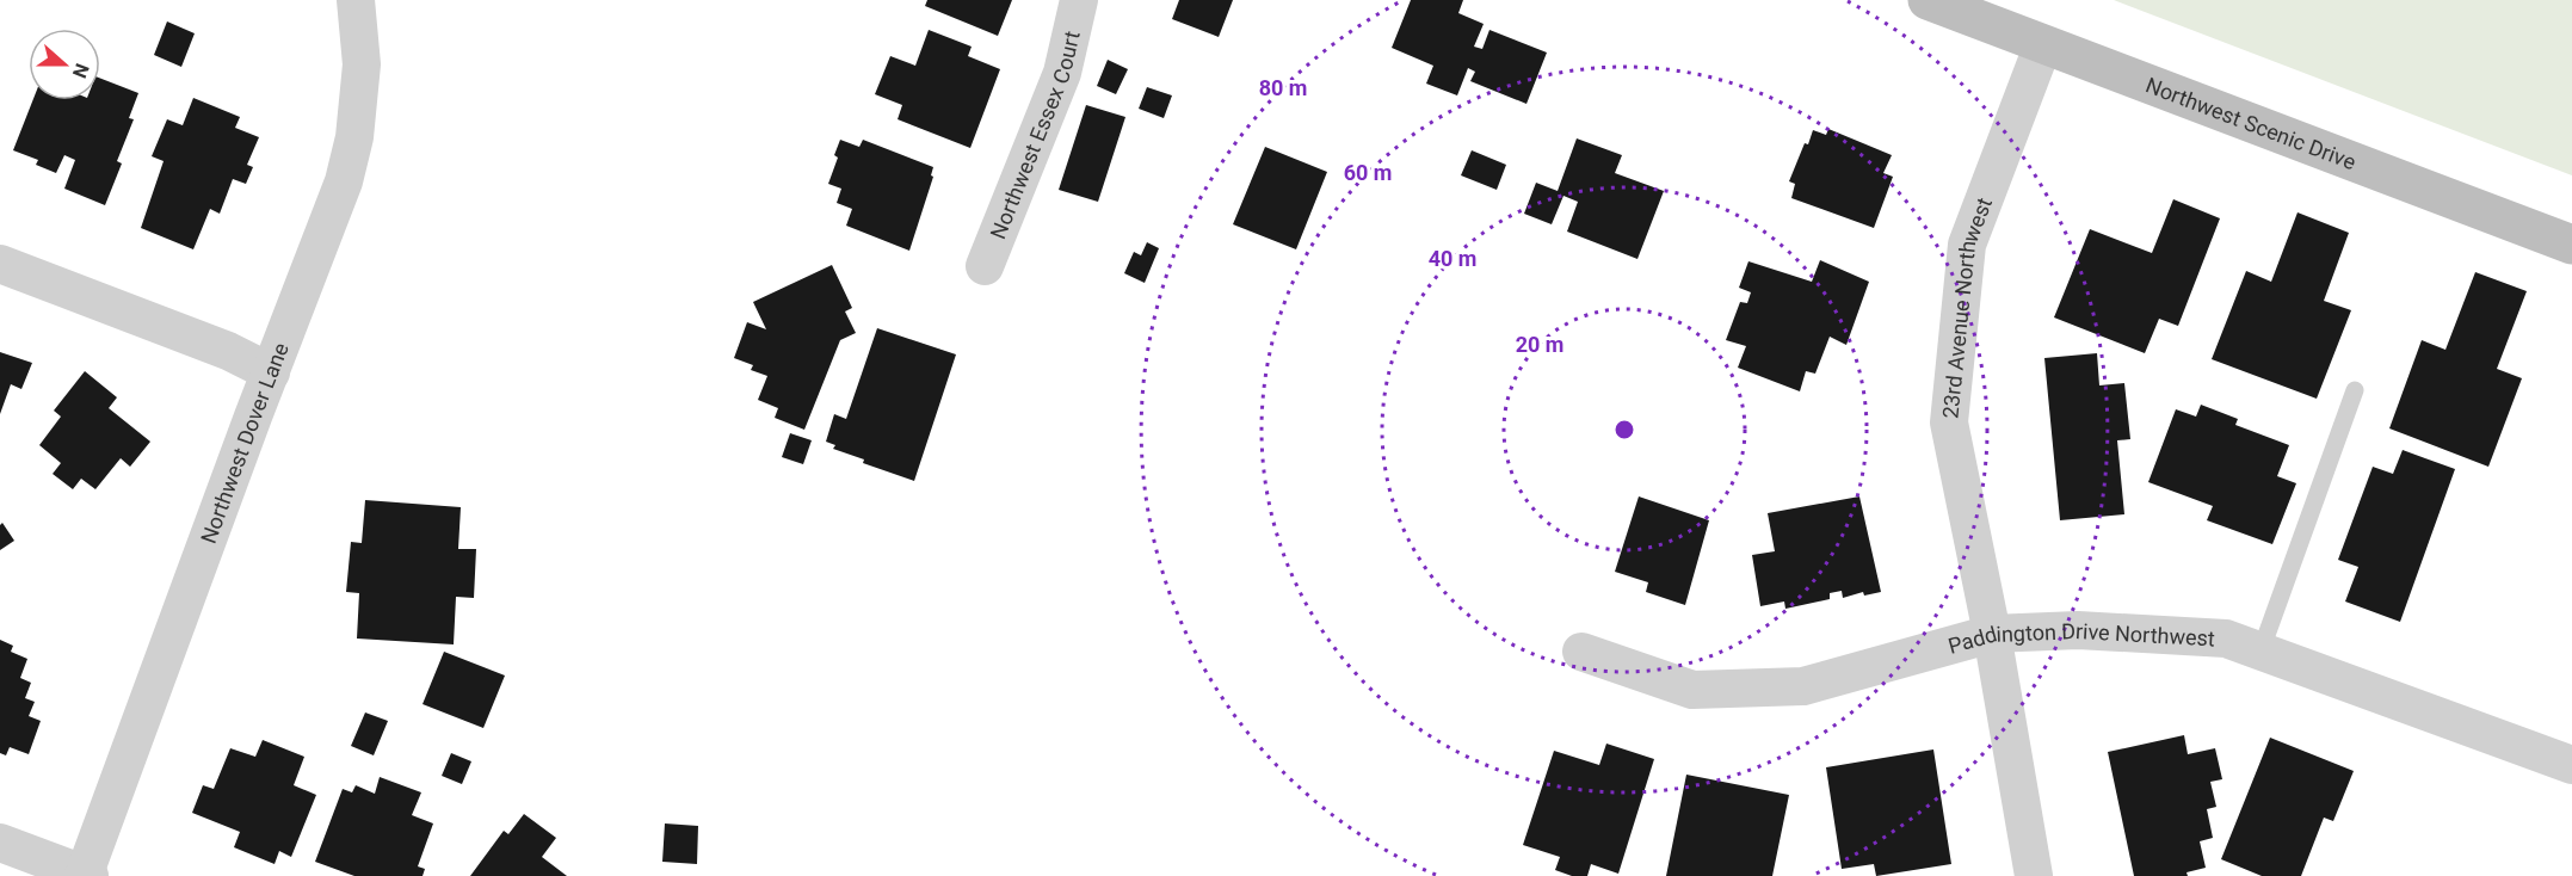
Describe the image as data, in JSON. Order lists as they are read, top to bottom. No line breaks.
{"streets":{"main road":["Northwest Scenic Drive"],"street":["Northwest Essex Court","23rd Avenue Northwest","Northwest Dover Lane","Paddington Drive Northwest"]},"crossings":[["Northwest Scenic Drive","23rd Avenue Northwest"],["23rd Avenue Northwest","Paddington Drive Northwest"]],"north":"right","rings":["80 m","60 m","40 m","20 m"]}
